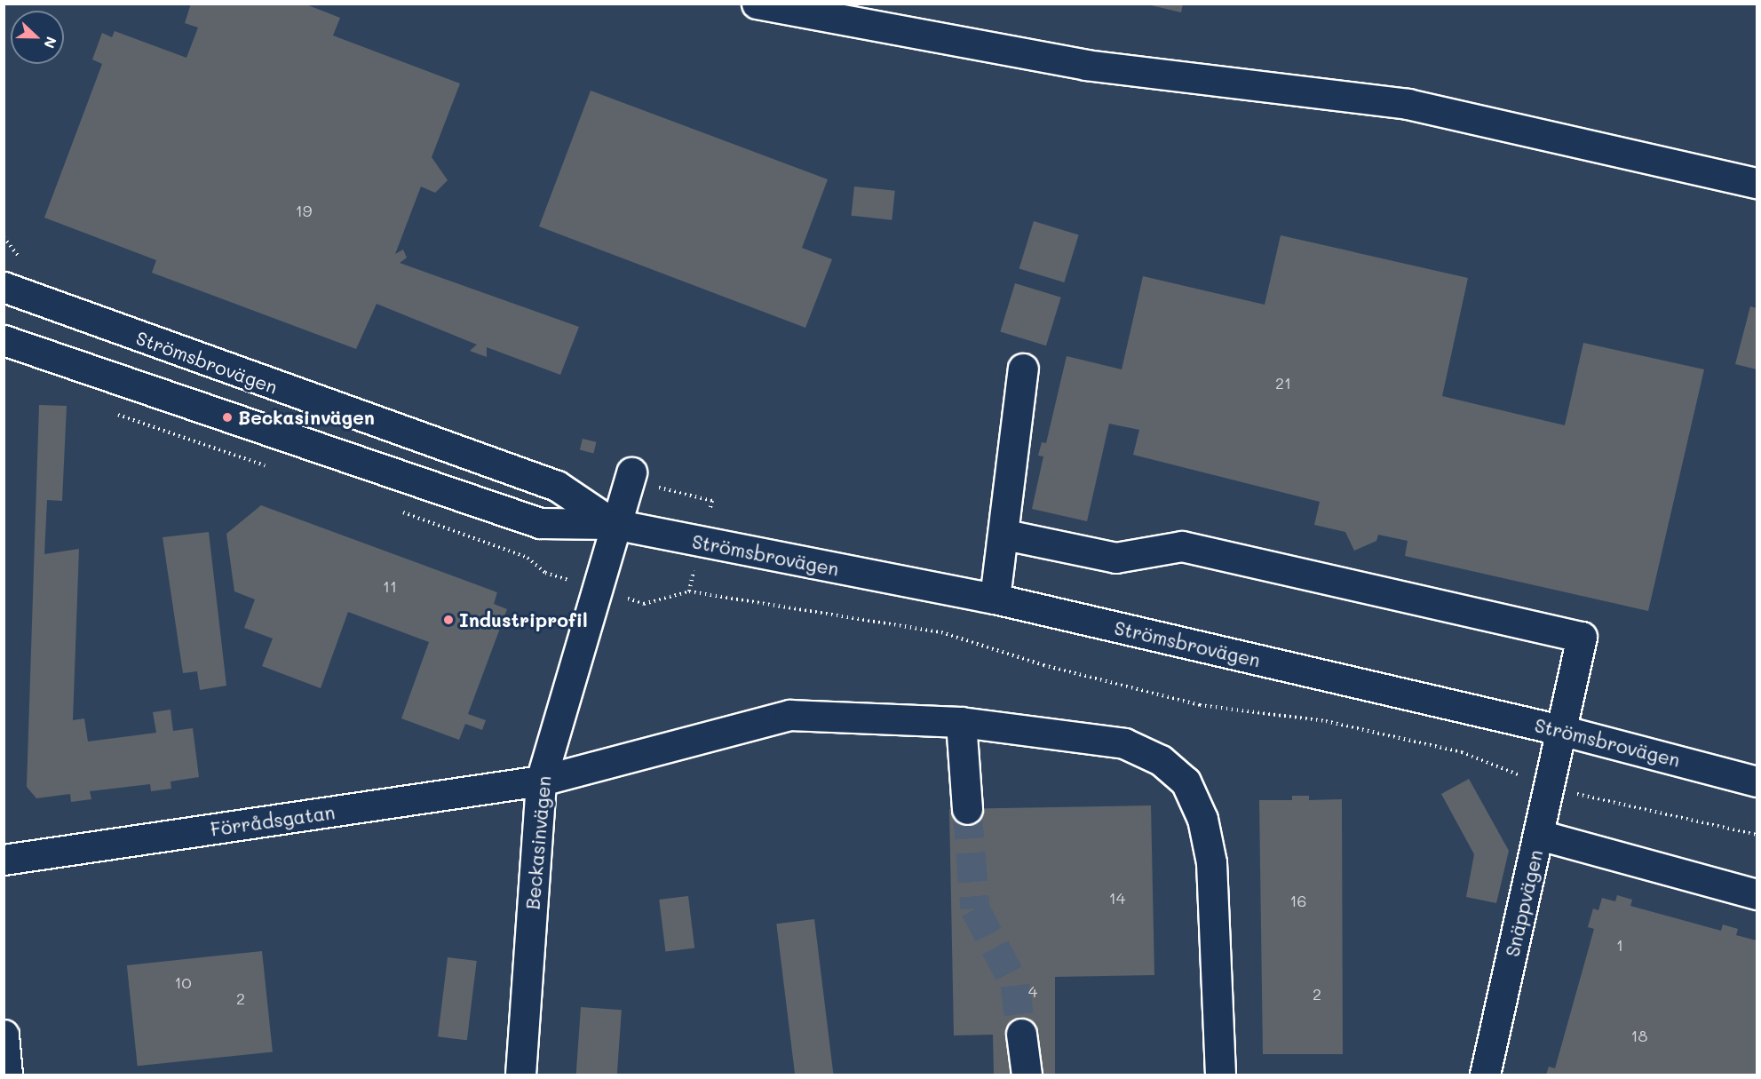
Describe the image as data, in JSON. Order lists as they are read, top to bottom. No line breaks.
{"streets":{"main road":["Strömsbrovägen","Förrådsgatan","Beckasinvägen","Snäppvägen"]},"crossings":[["Strömsbrovägen","Beckasinvägen"],["Strömsbrovägen","Snäppvägen"],["Förrådsgatan","Beckasinvägen"]],"places":["Beckasinvägen","Industriprofil"],"house_numbers":["19","21","11","14","16","1","10","4","2","2","18"],"north":"right"}
